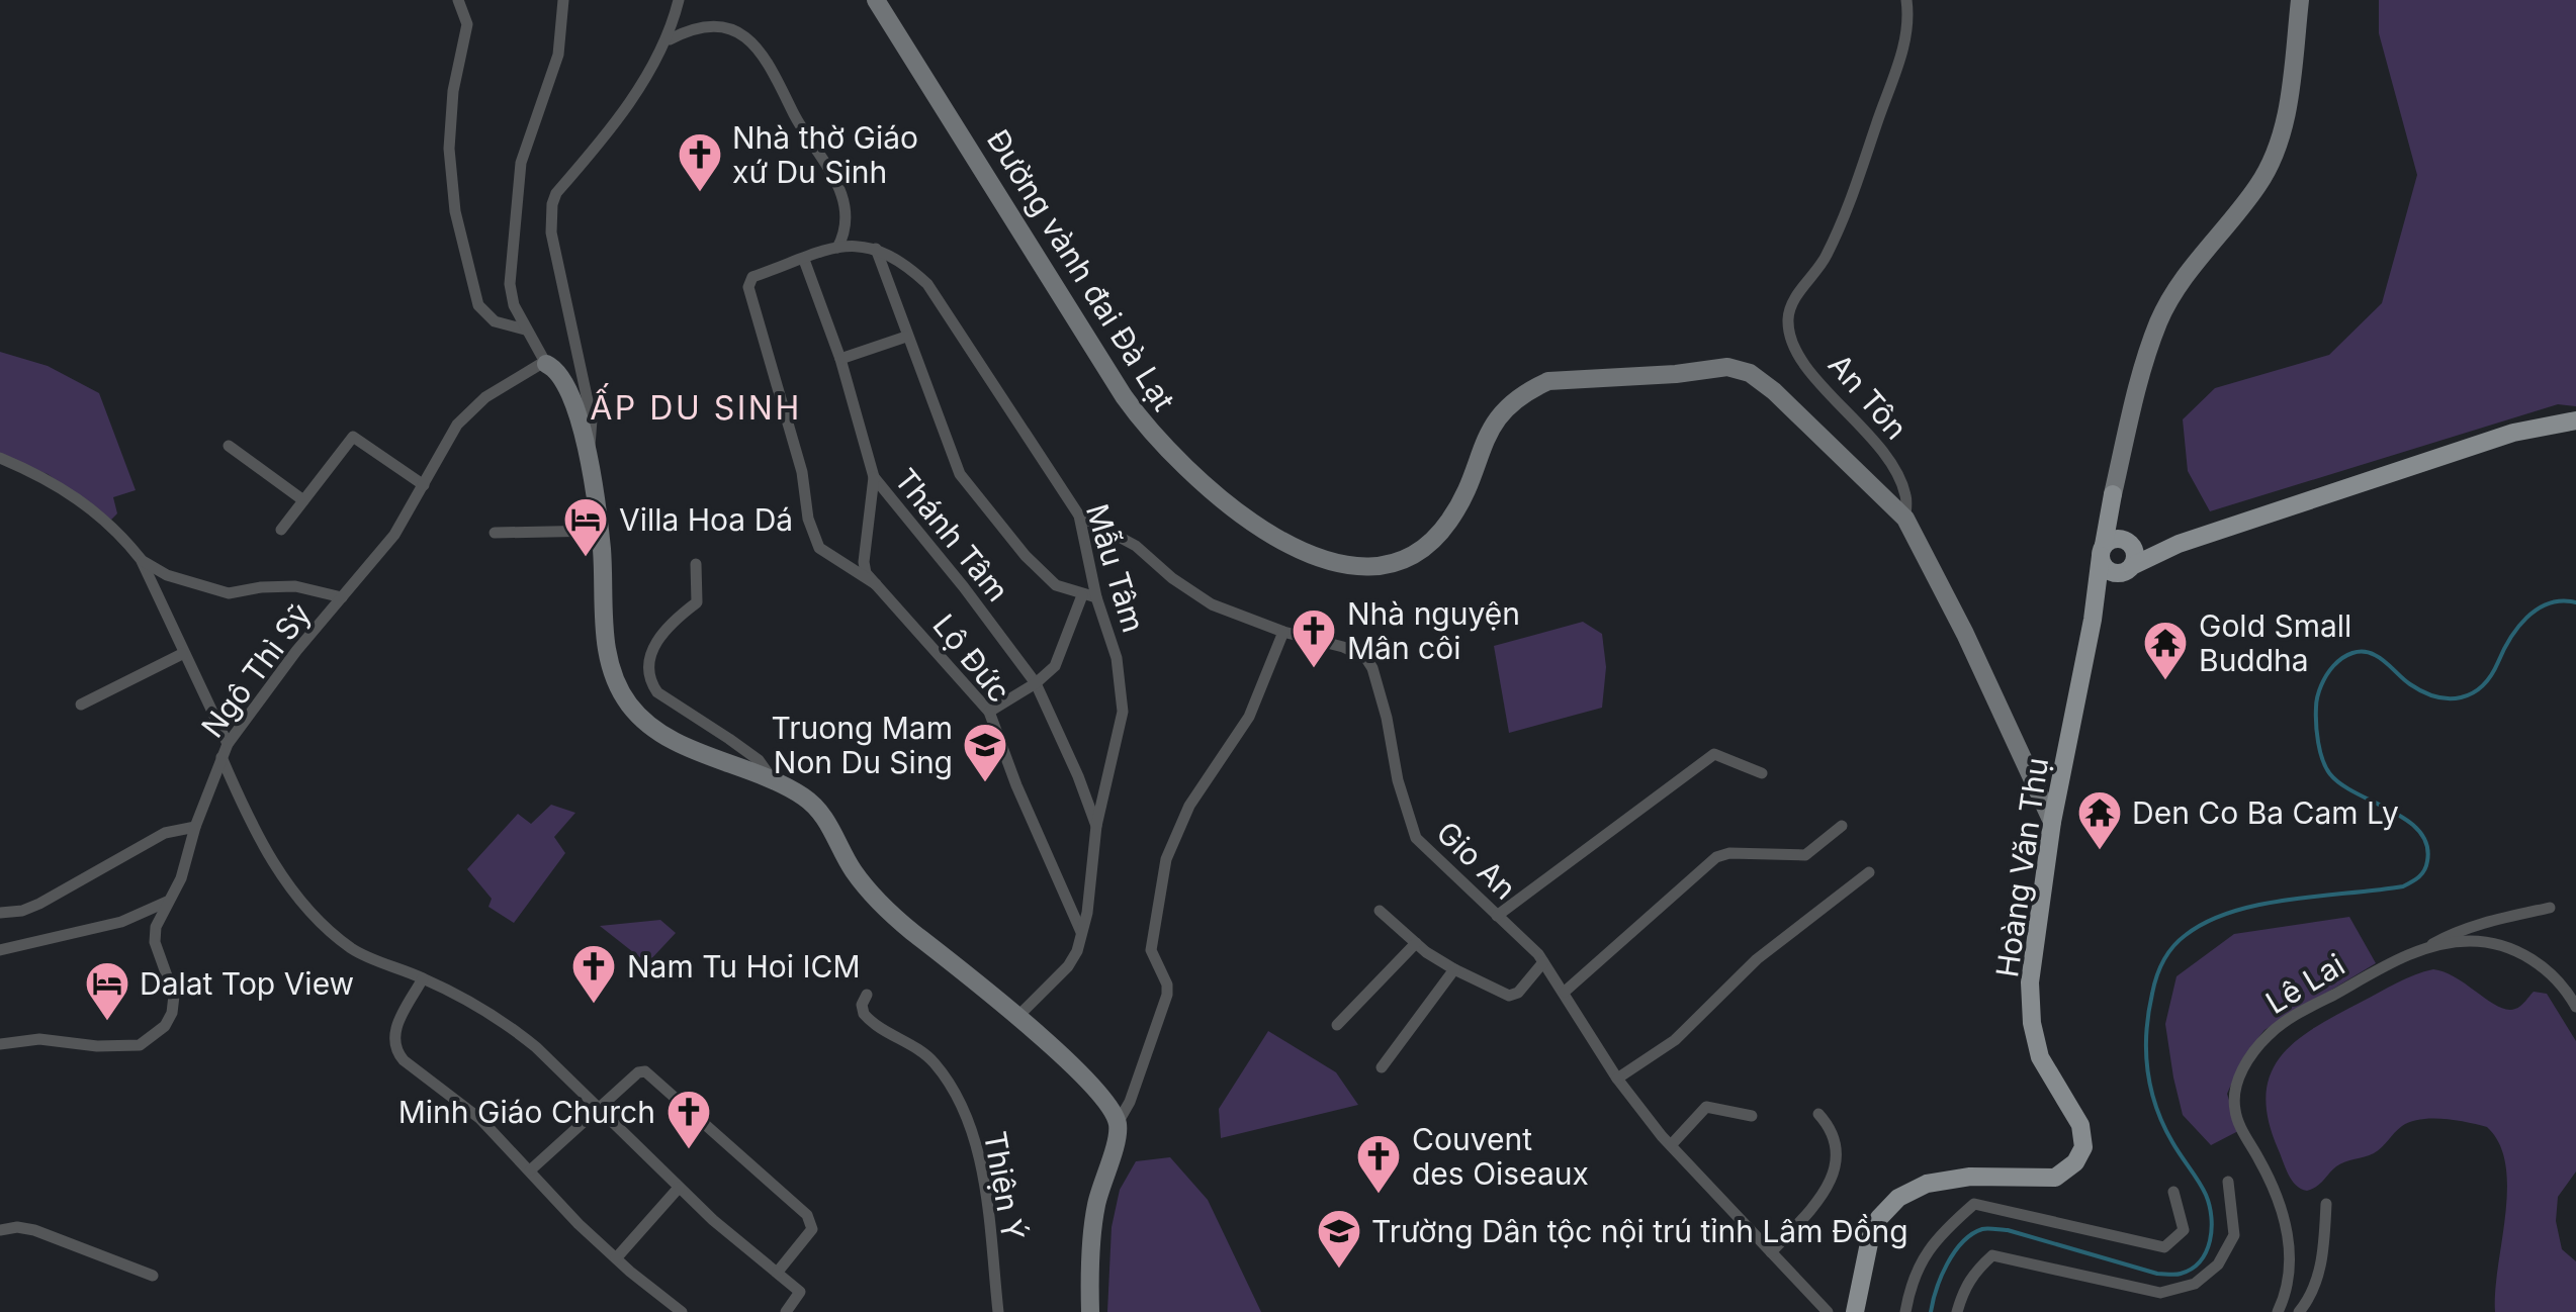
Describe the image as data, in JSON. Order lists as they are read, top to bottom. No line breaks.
{"streets":{"main road":["Đường vành đai Đà Lạt","An Tôn","Hoàng Văn Thụ"],"street":["Thánh Tâm","Mẫu Tâm","Lộ Đức","Ngô Thì Sỹ","Gio An","Lê Lai","Thiện Ý"]},"crossings":[["Đường vành đai Đà Lạt","An Tôn"],["An Tôn","Hoàng Văn Thụ"],["Thánh Tâm","Mẫu Tâm"],["Mẫu Tâm","Lộ Đức"],["Mẫu Tâm","Gio An"]],"districts":["ẤP DU SINH"],"places":{"church":["Nhà thờ Giáo xứ Du Sinh","Nhà nguyện Mân côi","Nam Tu Hoi ICM","Minh Giáo Church","Couvent des Oiseaux"],"hotel":["Villa Hoa Dá","Dalat Top View"],"temple":["Gold Small Buddha","Den Co Ba Cam Ly"],"school or university":["Truong Mam Non Du Sing","Trường Dân tộc nội trú tỉnh Lâm Đồng"]}}
